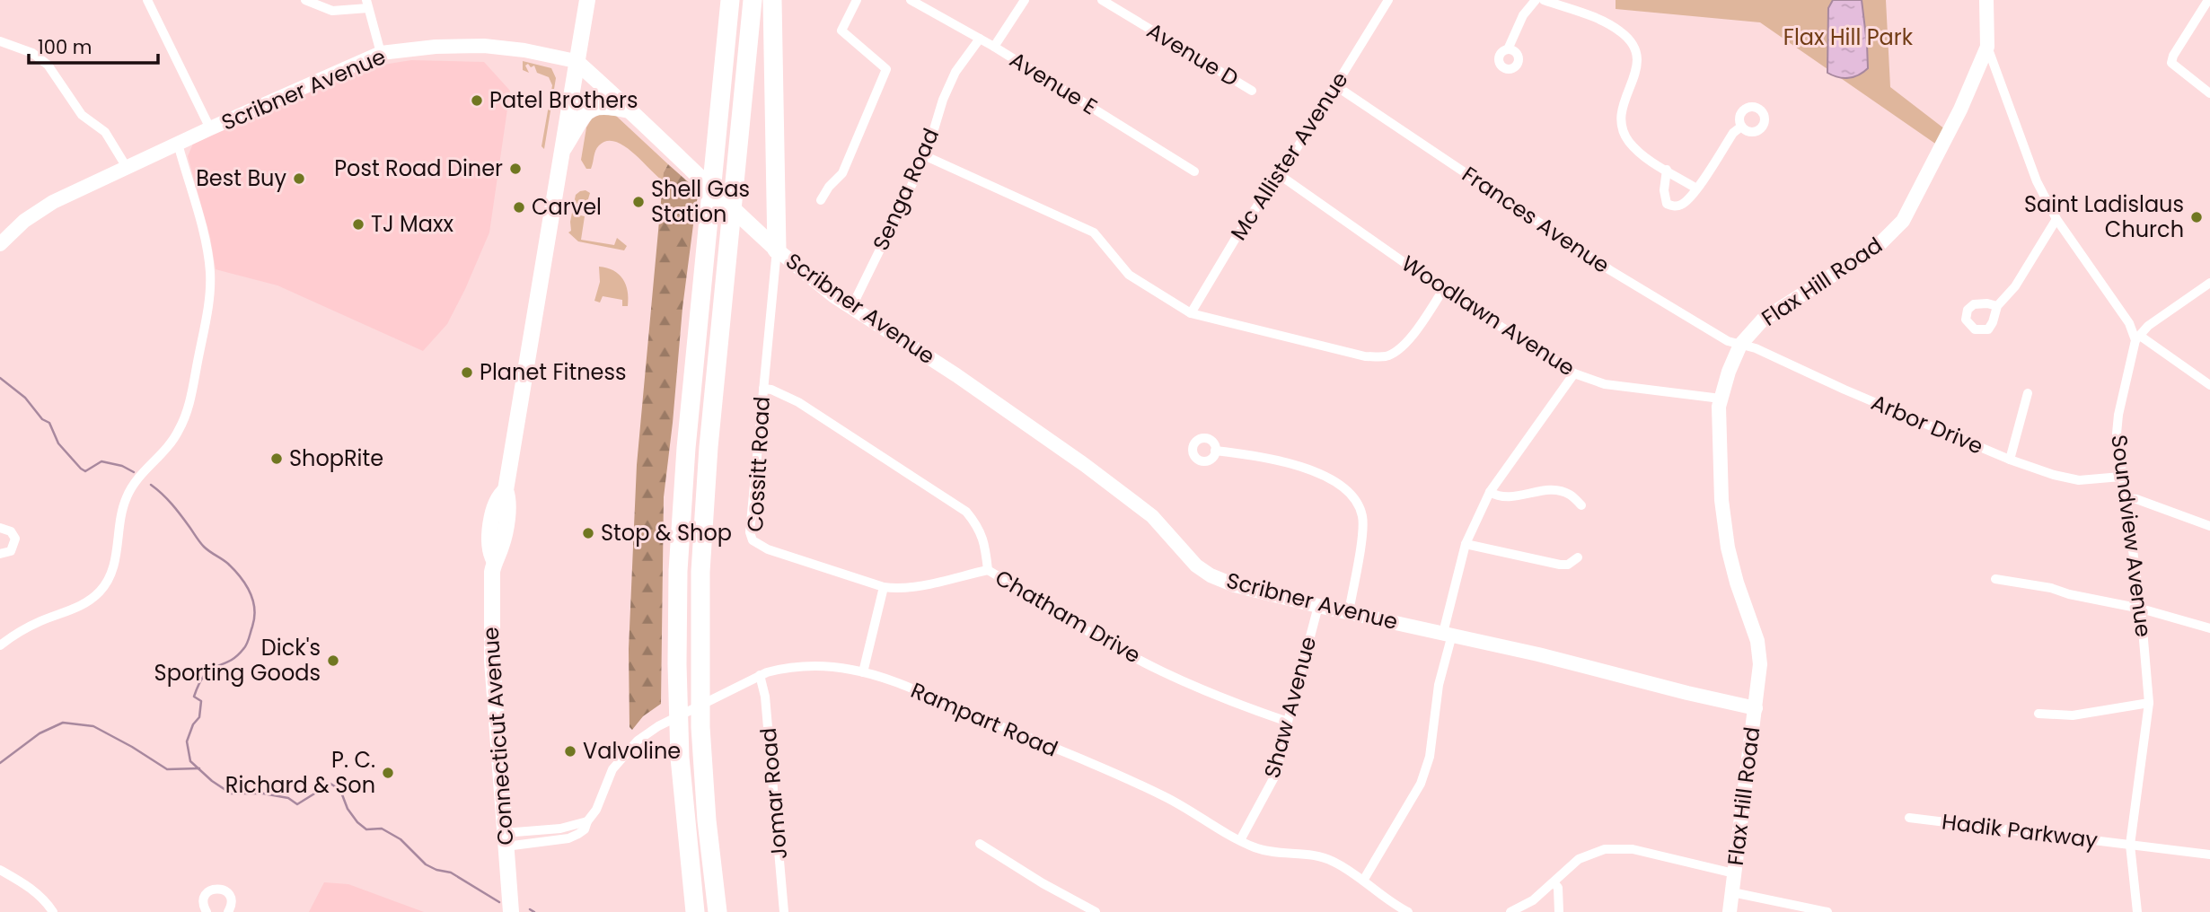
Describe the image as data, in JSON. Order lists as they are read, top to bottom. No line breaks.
{"streets":{"main road":["Scribner Avenue","Connecticut Avenue"],"street":["Avenue D","Avenue E","Mc Allister Avenue","Senga Road","Frances Avenue","Flax Hill Road","Woodlawn Avenue","Arbor Drive","Cossitt Road","Soundview Avenue","Chatham Drive","Shaw Avenue","Rampart Road","Jomar Road","Hadik Parkway"]},"crossings":[["Avenue E","Senga Road"],["Scribner Avenue","Senga Road"],["Scribner Avenue","Flax Hill Road"],["Scribner Avenue","Cossitt Road"],["Scribner Avenue","Shaw Avenue"],["Scribner Avenue","Connecticut Avenue"],["Mc Allister Avenue","Frances Avenue"],["Mc Allister Avenue","Woodlawn Avenue"],["Frances Avenue","Flax Hill Road"],["Frances Avenue","Arbor Drive"],["Flax Hill Road","Woodlawn Avenue"],["Flax Hill Road","Arbor Drive"],["Arbor Drive","Soundview Avenue"],["Cossitt Road","Chatham Drive"],["Soundview Avenue","Hadik Parkway"],["Chatham Drive","Shaw Avenue"],["Shaw Avenue","Rampart Road"],["Rampart Road","Connecticut Avenue"],["Rampart Road","Jomar Road"]],"parks":["Flax Hill Park"],"places":["Patel Brothers","Post Road Diner","Best Buy","Shell Gas Station","Carvel","Saint Ladislaus Church","TJ Maxx","Planet Fitness","ShopRite","Stop & Shop","Dick's Sporting Goods","Valvoline","P. C. Richard & Son"],"scale_bar":"100 m"}
